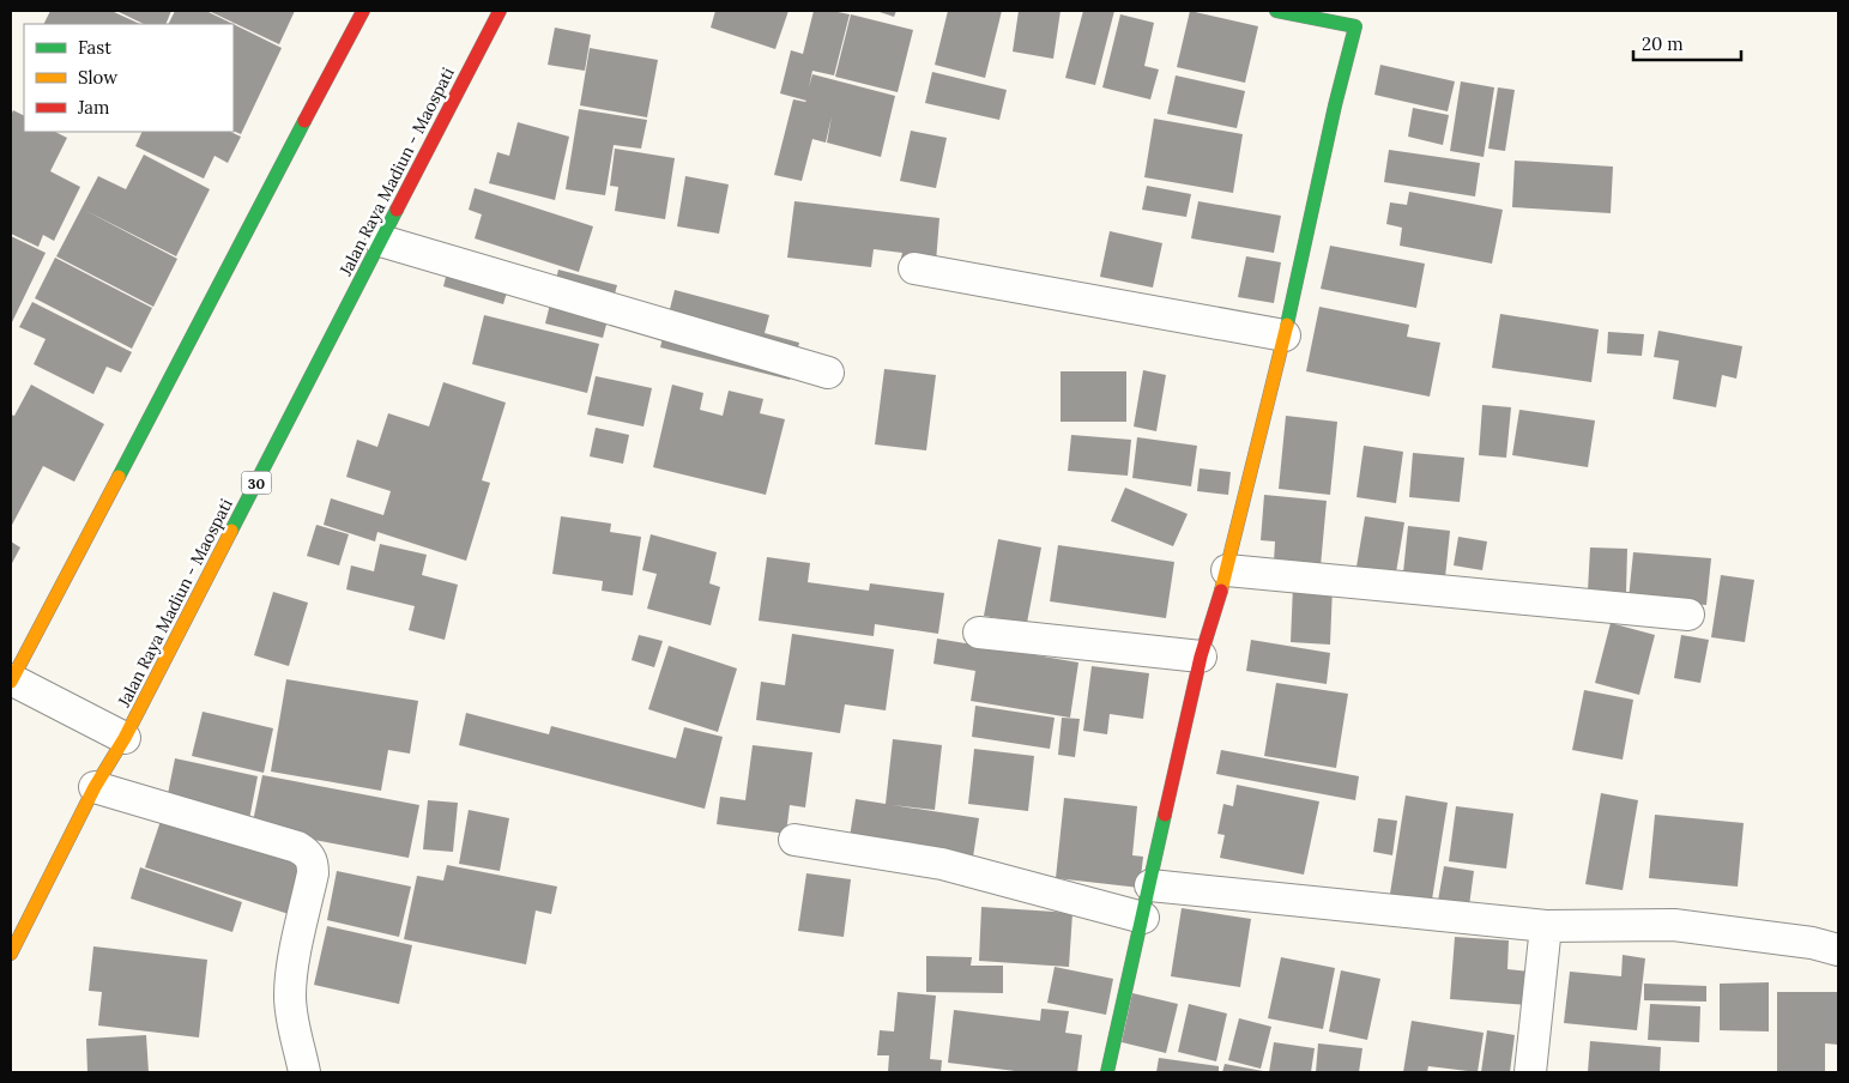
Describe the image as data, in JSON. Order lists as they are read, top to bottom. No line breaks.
{"streets":{"main road":["Jalan Raya Madiun - Maospati","30"]},"legend":["Fast","Slow","Jam"],"scale_bar":"20 m"}
